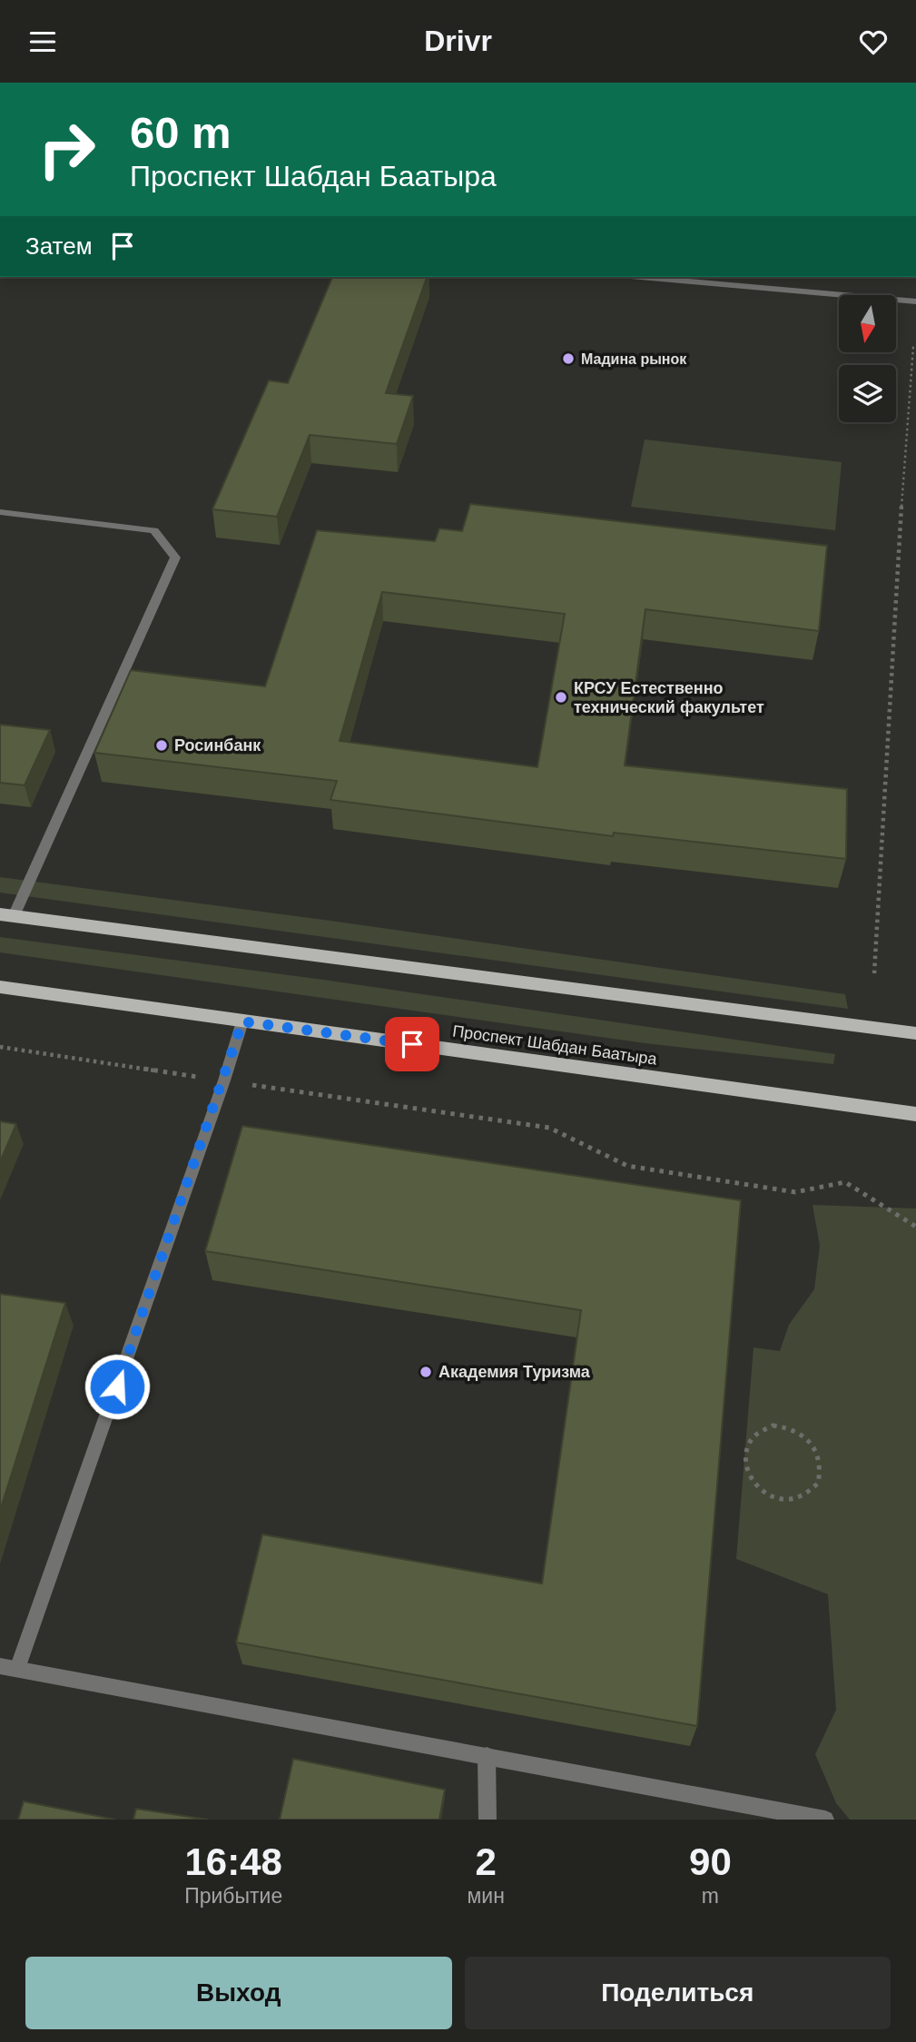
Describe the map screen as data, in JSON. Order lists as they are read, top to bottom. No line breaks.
{"streets":{"main road":["Проспект Шабдан Баатыра"]},"places":["Мадина рынок","КРСУ Естественно технический факультет","Росинбанк","Академия Туризма"],"north":"bottom","page":{"header":"Drivr","turn":["60 m","Проспект Шабдан Баатыра"],"then":"Затем","eta":["16:48","Прибытие","2","мин","90","m"],"buttons":["Выход","Поделиться"]}}
